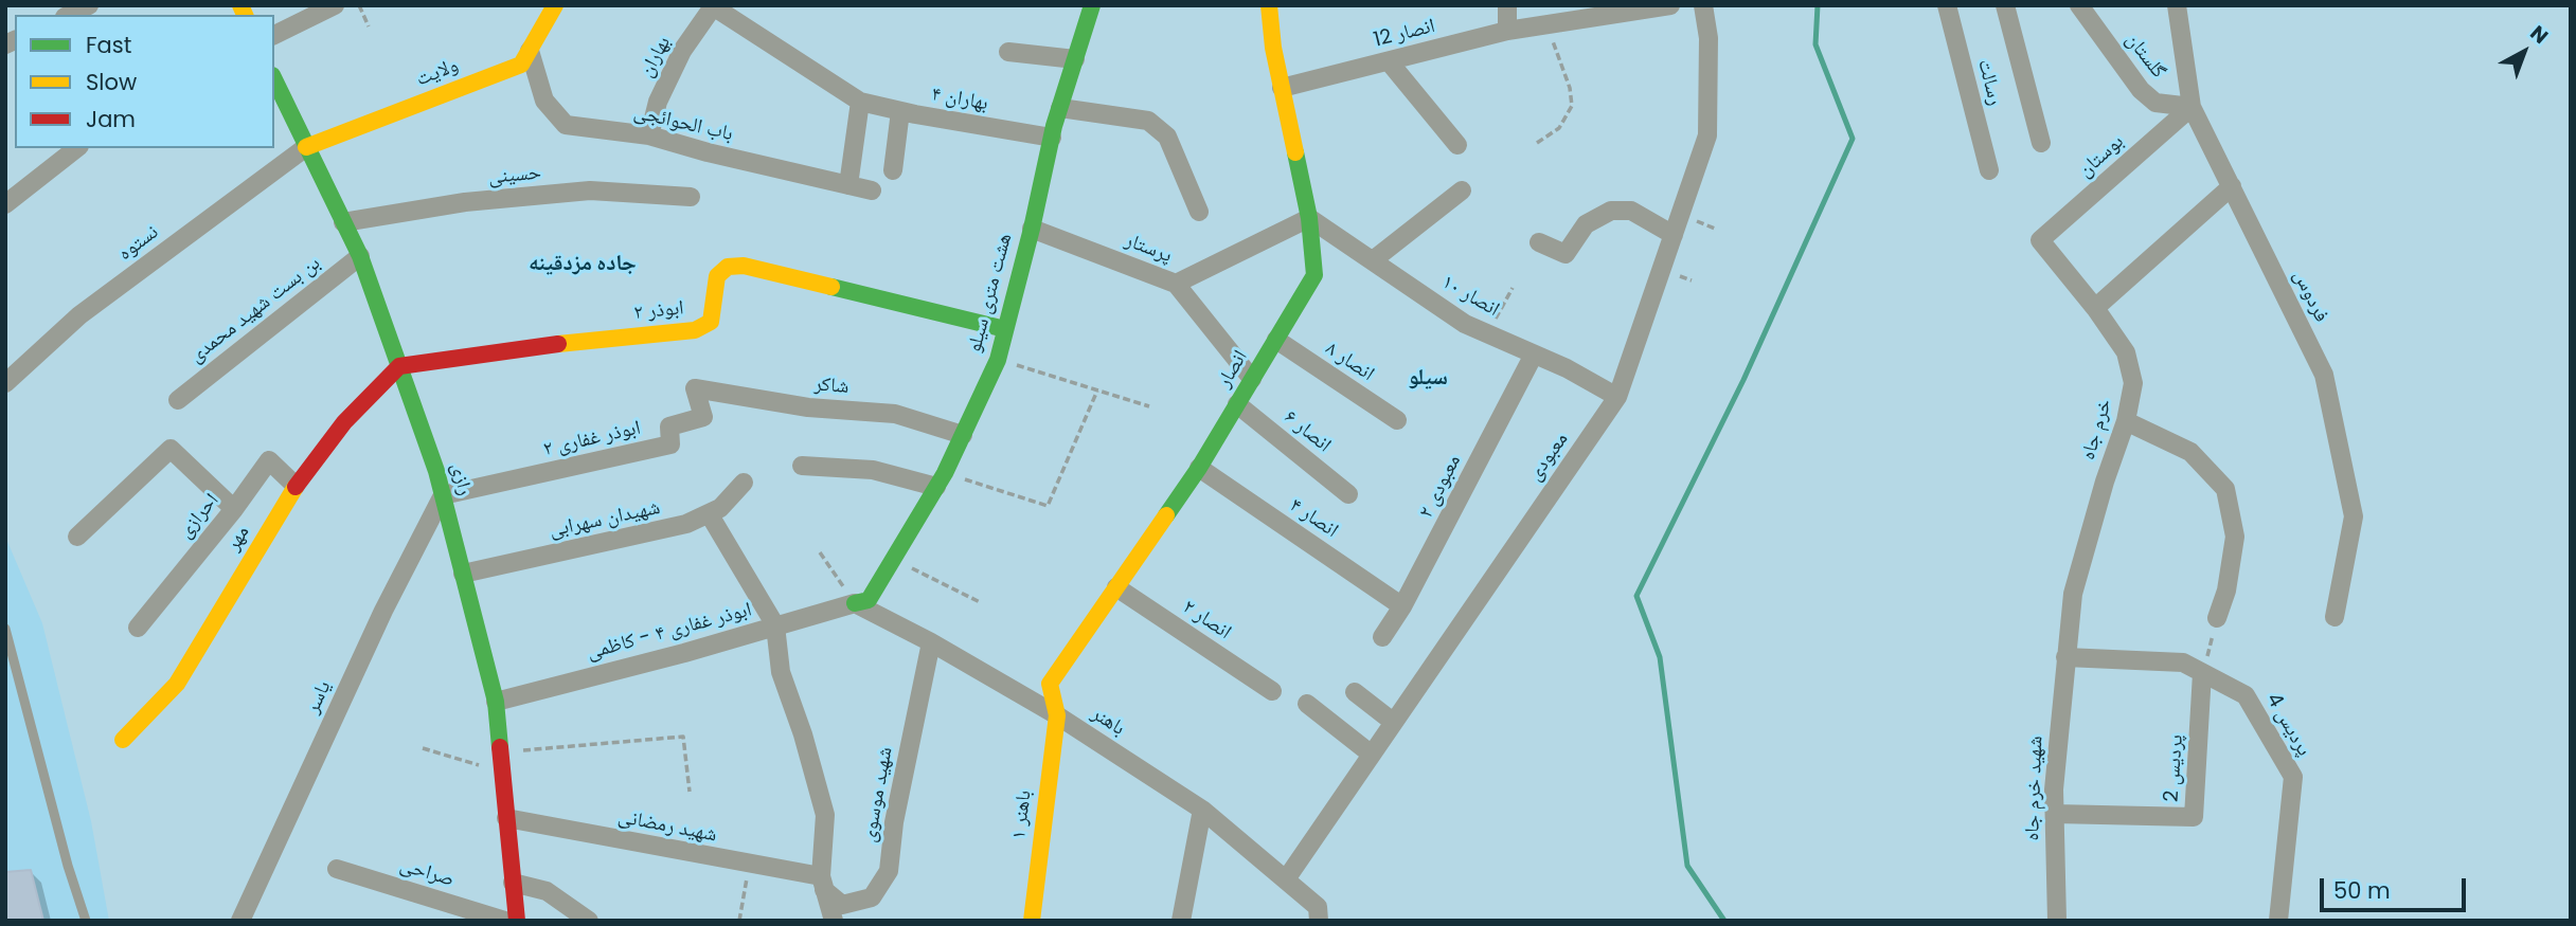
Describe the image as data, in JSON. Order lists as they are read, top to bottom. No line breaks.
{"streets":{"street":["انصار 12","گلستان","بهاران","ولایت","رسالت","بهاران ۴","باب الحوائجی","بوستان","حسینی","نستوه","پرستار","هشت متری سیلو","انصار ۱۰","فردوس","بن بست شهید محمدی","ابوذر ۲","انصار ۸","انصار","شاکر","خرم جاه","انصار ۶","ابوذر غفاری ۲","معبودی","رازی","معبودی ۲","احرازی","انصار ۴","شهیدان سهرابی","مهر","انصار ۲","ابوذر غفاری ۴ - کاظمی","یاسر","باهنر","پردیس 4","پردیس 2","شهید خرم جاه","شهید موسوی","باهنر ۱","شهید رمضانی","صراحی"]},"crossings":[["انصار 12","انصار"],["گلستان","بوستان"],["گلستان","فردوس"],["بهاران","بهاران ۴"],["بهاران","باب الحوائجی"],["ولایت","باب الحوائجی"],["ولایت","نستوه"],["ولایت","رازی"],["بهاران ۴","هشت متری سیلو"],["بوستان","فردوس"],["بوستان","خرم جاه"],["حسینی","رازی"],["نستوه","رازی"],["پرستار","هشت متری سیلو"],["پرستار","انصار"],["هشت متری سیلو","ابوذر ۲"],["هشت متری سیلو","شاکر"],["هشت متری سیلو","ابوذر غفاری ۴ - کاظمی"],["هشت متری سیلو","باهنر"],["انصار ۱۰","انصار"],["انصار ۱۰","معبودی"],["انصار ۱۰","معبودی ۲"],["بن بست شهید محمدی","رازی"],["ابوذر ۲","رازی"],["ابوذر ۲","مهر"],["انصار ۸","انصار"],["انصار","انصار ۶"],["انصار","انصار ۴"],["انصار","انصار ۲"],["انصار","باهنر"],["انصار","باهنر ۱"],["شاکر","ابوذر غفاری ۲"],["خرم جاه","پردیس 4"],["خرم جاه","شهید خرم جاه"],["ابوذر غفاری ۲","رازی"],["ابوذر غفاری ۲","یاسر"],["معبودی","باهنر"],["رازی","شهیدان سهرابی"],["رازی","مهر"],["رازی","ابوذر غفاری ۴ - کاظمی"],["رازی","یاسر"],["رازی","شهید رمضانی"],["معبودی ۲","انصار ۴"],["احرازی","مهر"],["ابوذر غفاری ۴ - کاظمی","باهنر"],["باهنر","شهید موسوی"],["باهنر","باهنر ۱"],["پردیس 4","پردیس 2"],["پردیس 4","شهید خرم جاه"],["پردیس 2","شهید خرم جاه"],["شهید موسوی","شهید رمضانی"]],"districts":["جاده مزدقینه","سیلو"],"legend":["Fast","Slow","Jam"],"scale_bar":"50 m","north":"top right"}
